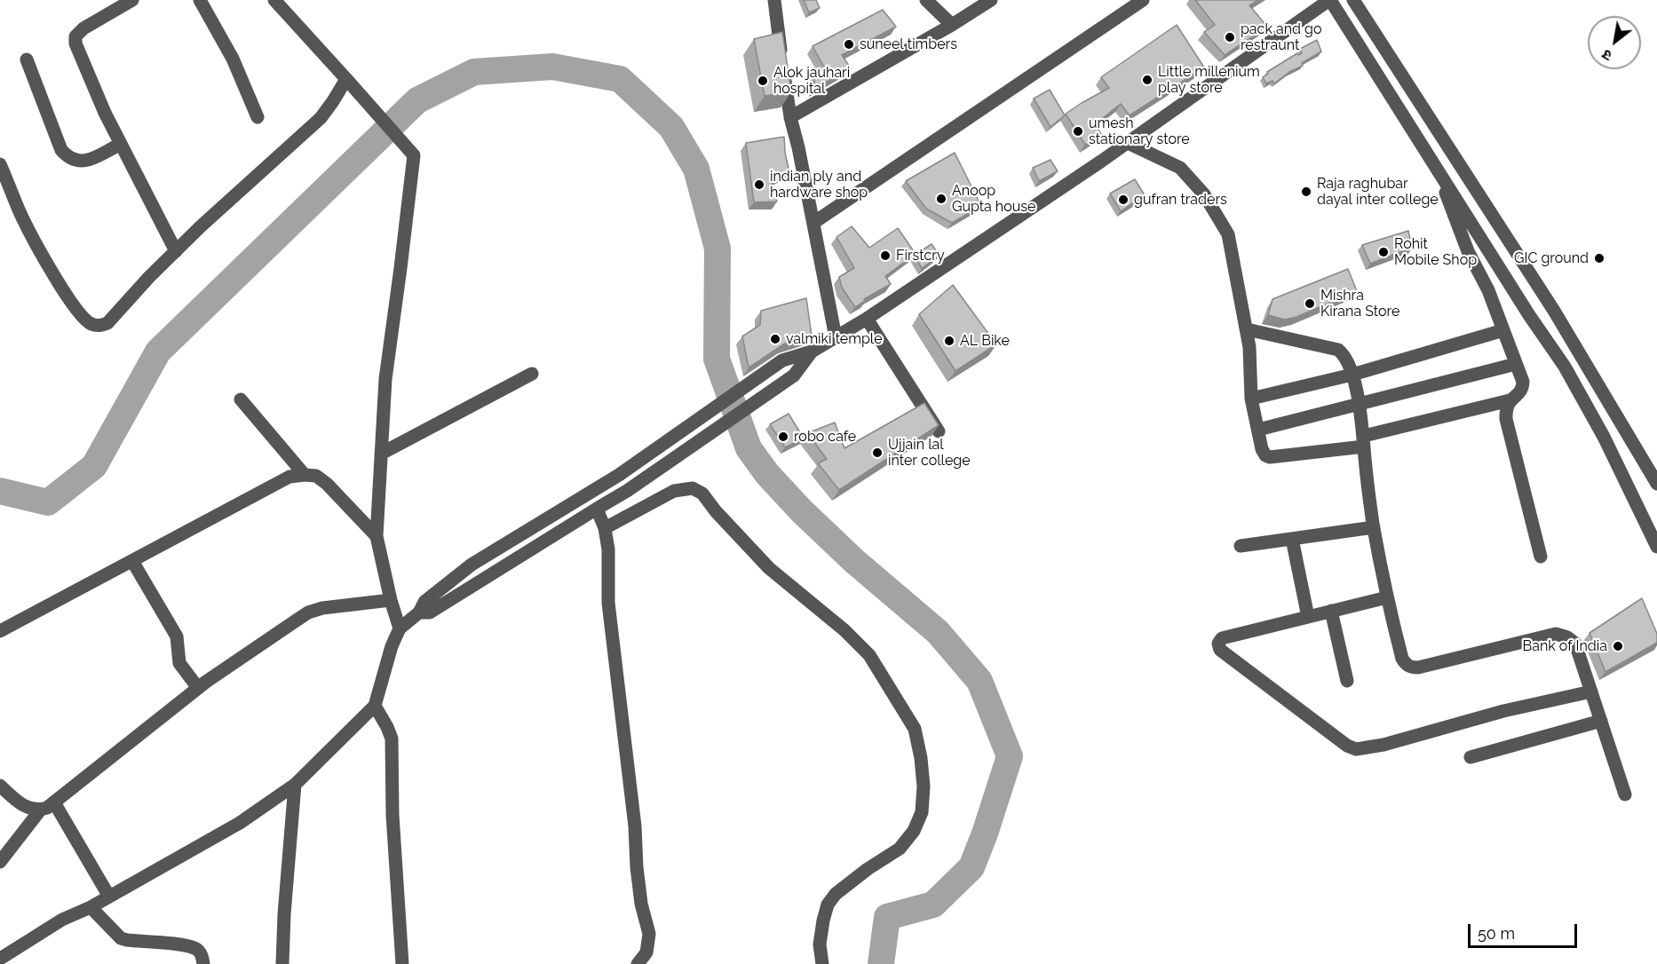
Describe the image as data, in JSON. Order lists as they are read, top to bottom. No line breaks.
{"places":["pack and go restraunt","suneel timbers","Little millenium play store","Alok jauhari hospital","umesh stationary store","indian ply and hardware shop","Raja raghubar dayal inter college","Anoop Gupta house","gufran traders","Rohit Mobile Shop","Firstcry","GIC ground","Mishra Kirana Store","valmiki temple","AL Bike","robo cafe","Ujjain lal inter college","Bank of India"],"scale_bar":"50 m","north":"bottom left"}
